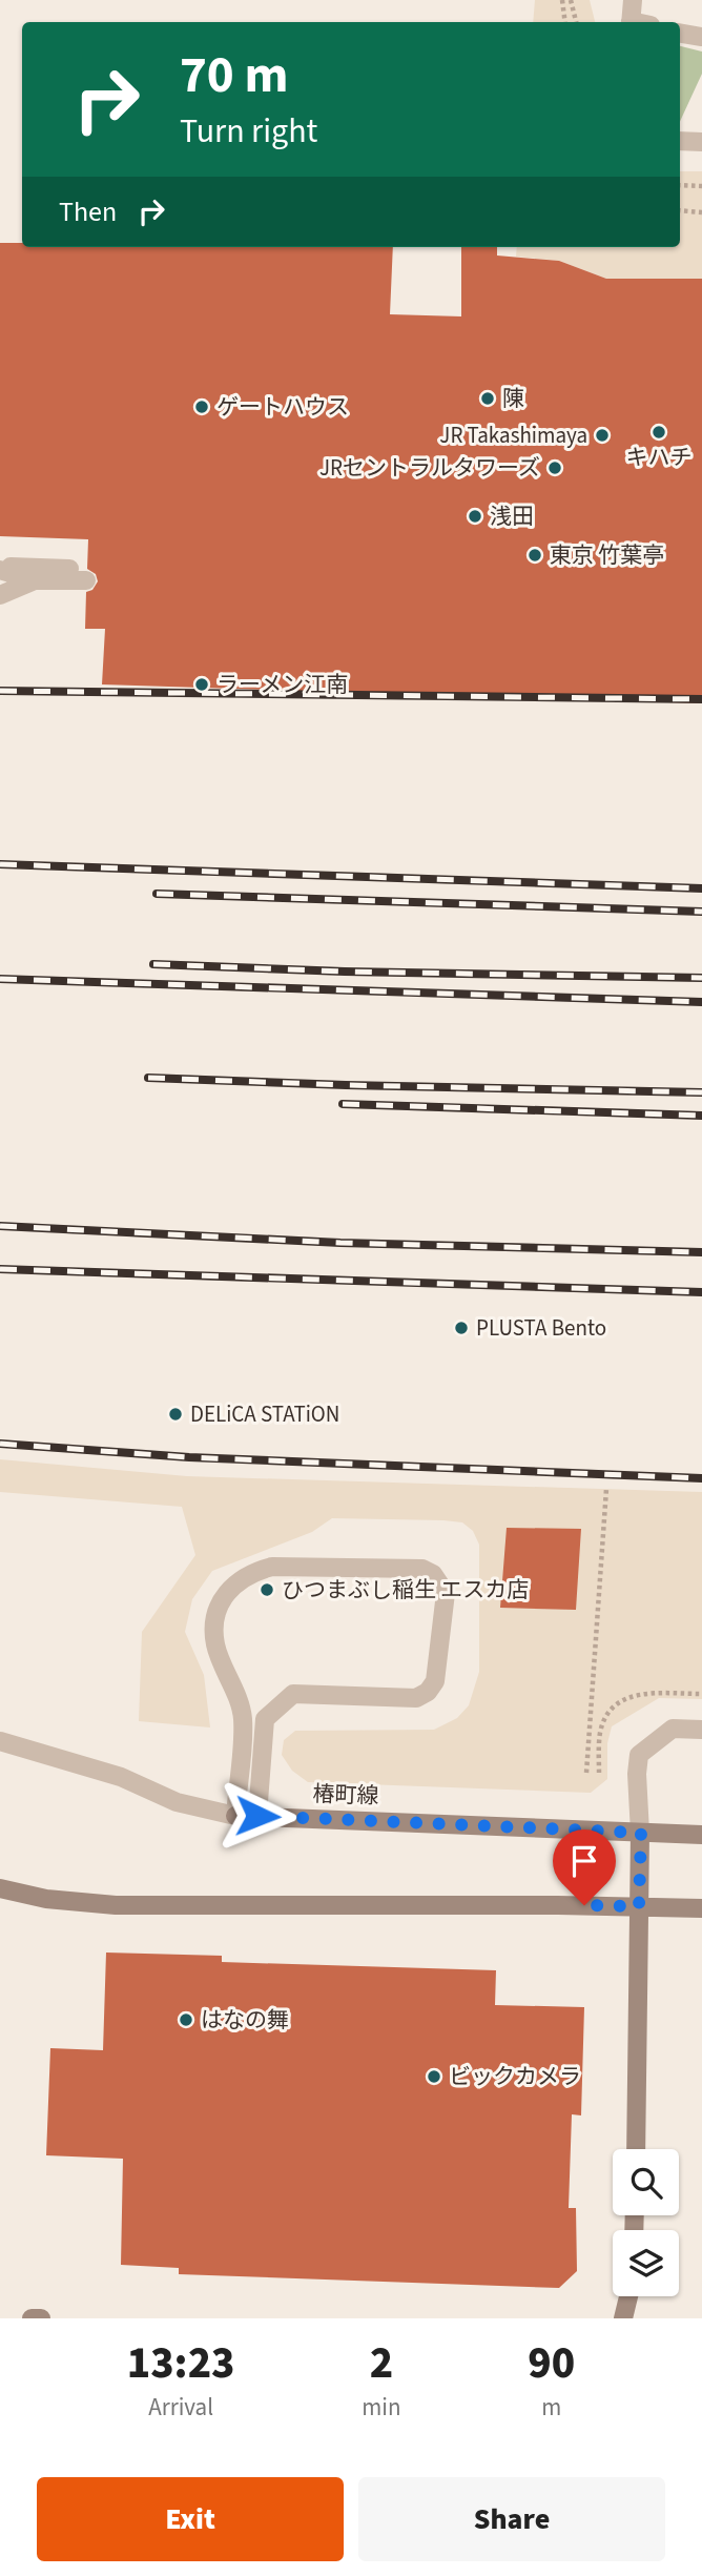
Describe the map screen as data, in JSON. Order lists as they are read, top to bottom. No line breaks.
{"streets":{"street":["椿町線"]},"places":["陳","ゲートハウス","キハチ","JR Takashimaya","JRセントラルタワーズ","浅田","東京 竹葉亭","ラーメン江南","PLUSTA Bento","DELiCA STATiON","ひつまぶし稲生 エスカ店","はなの舞","ビックカメラ"],"page":{"turn":["70 m","Turn right"],"then":"Then","eta":["13:23","Arrival","2","min","90","m"],"buttons":["Exit","Share"]}}
